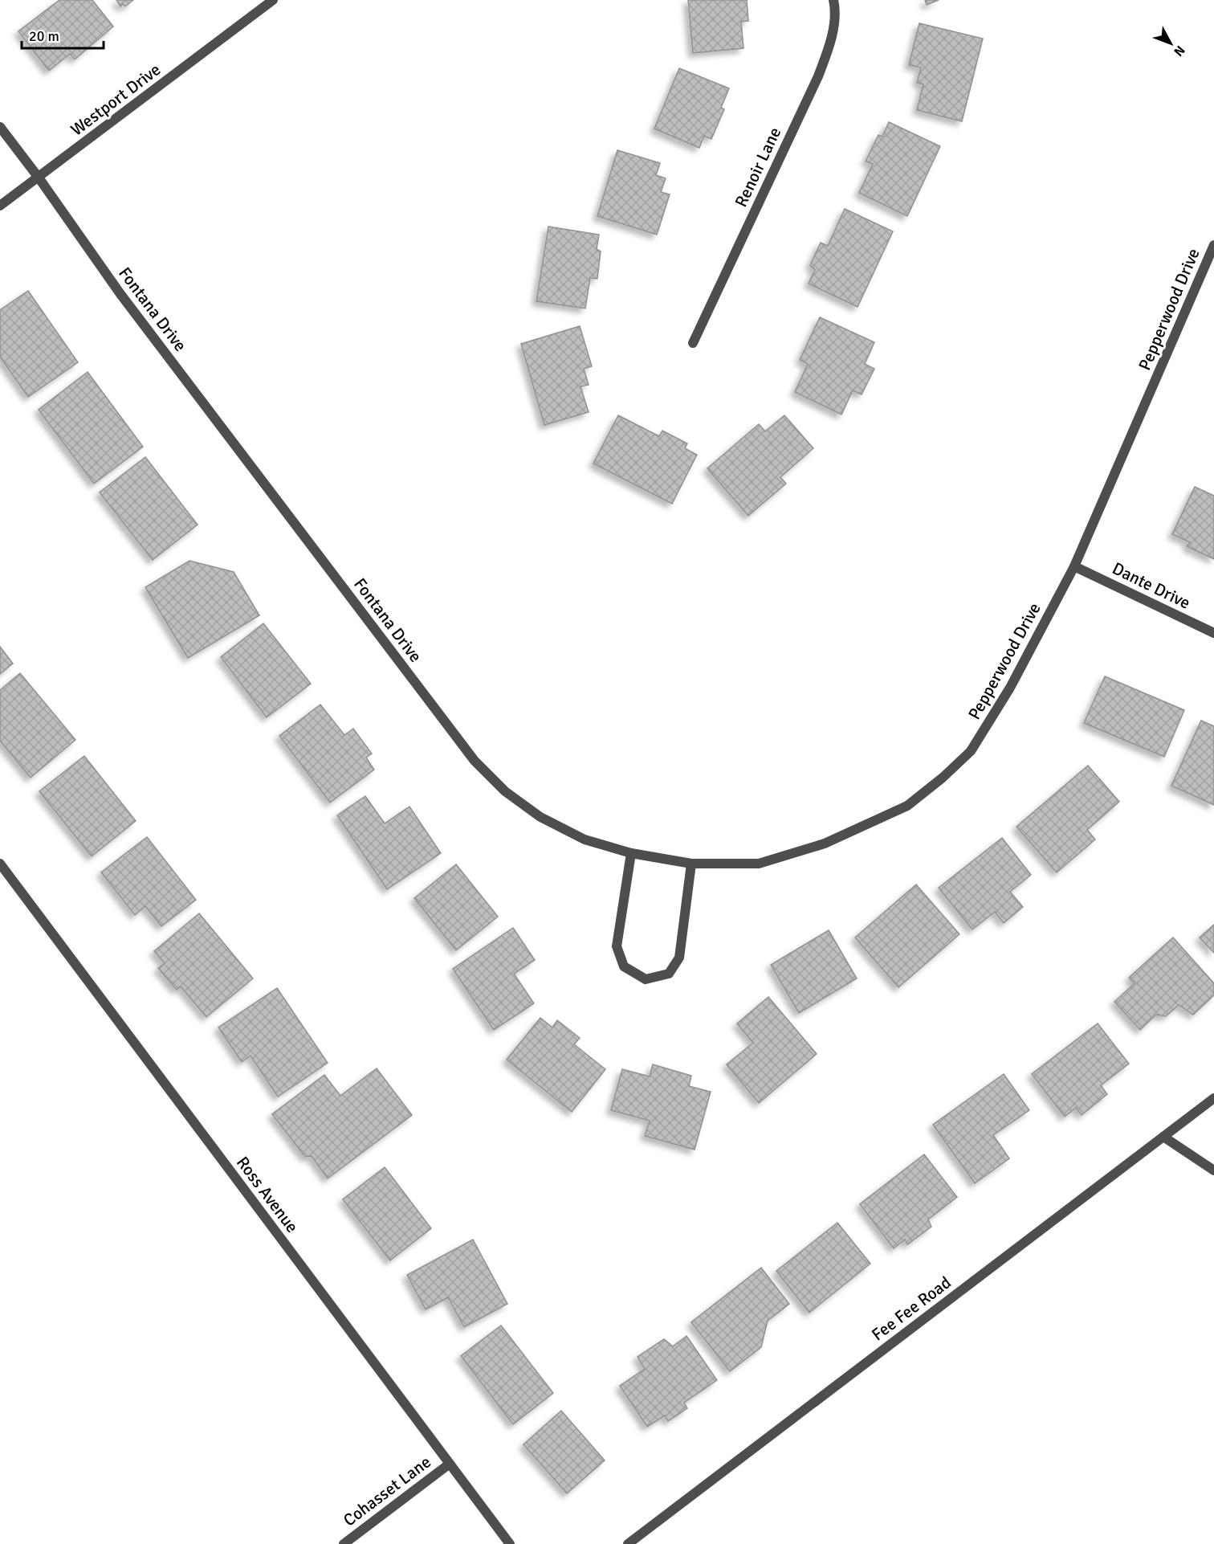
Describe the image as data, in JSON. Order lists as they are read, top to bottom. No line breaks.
{"streets":{"street":["Westport Drive","Renoir Lane","Fontana Drive","Pepperwood Drive","Dante Drive","Ross Avenue","Fee Fee Road","Cohasset Lane"]},"crossings":[["Westport Drive","Fontana Drive"],["Fontana Drive","Pepperwood Drive"],["Pepperwood Drive","Dante Drive"],["Ross Avenue","Cohasset Lane"]],"scale_bar":"20 m","north":"bottom right"}
